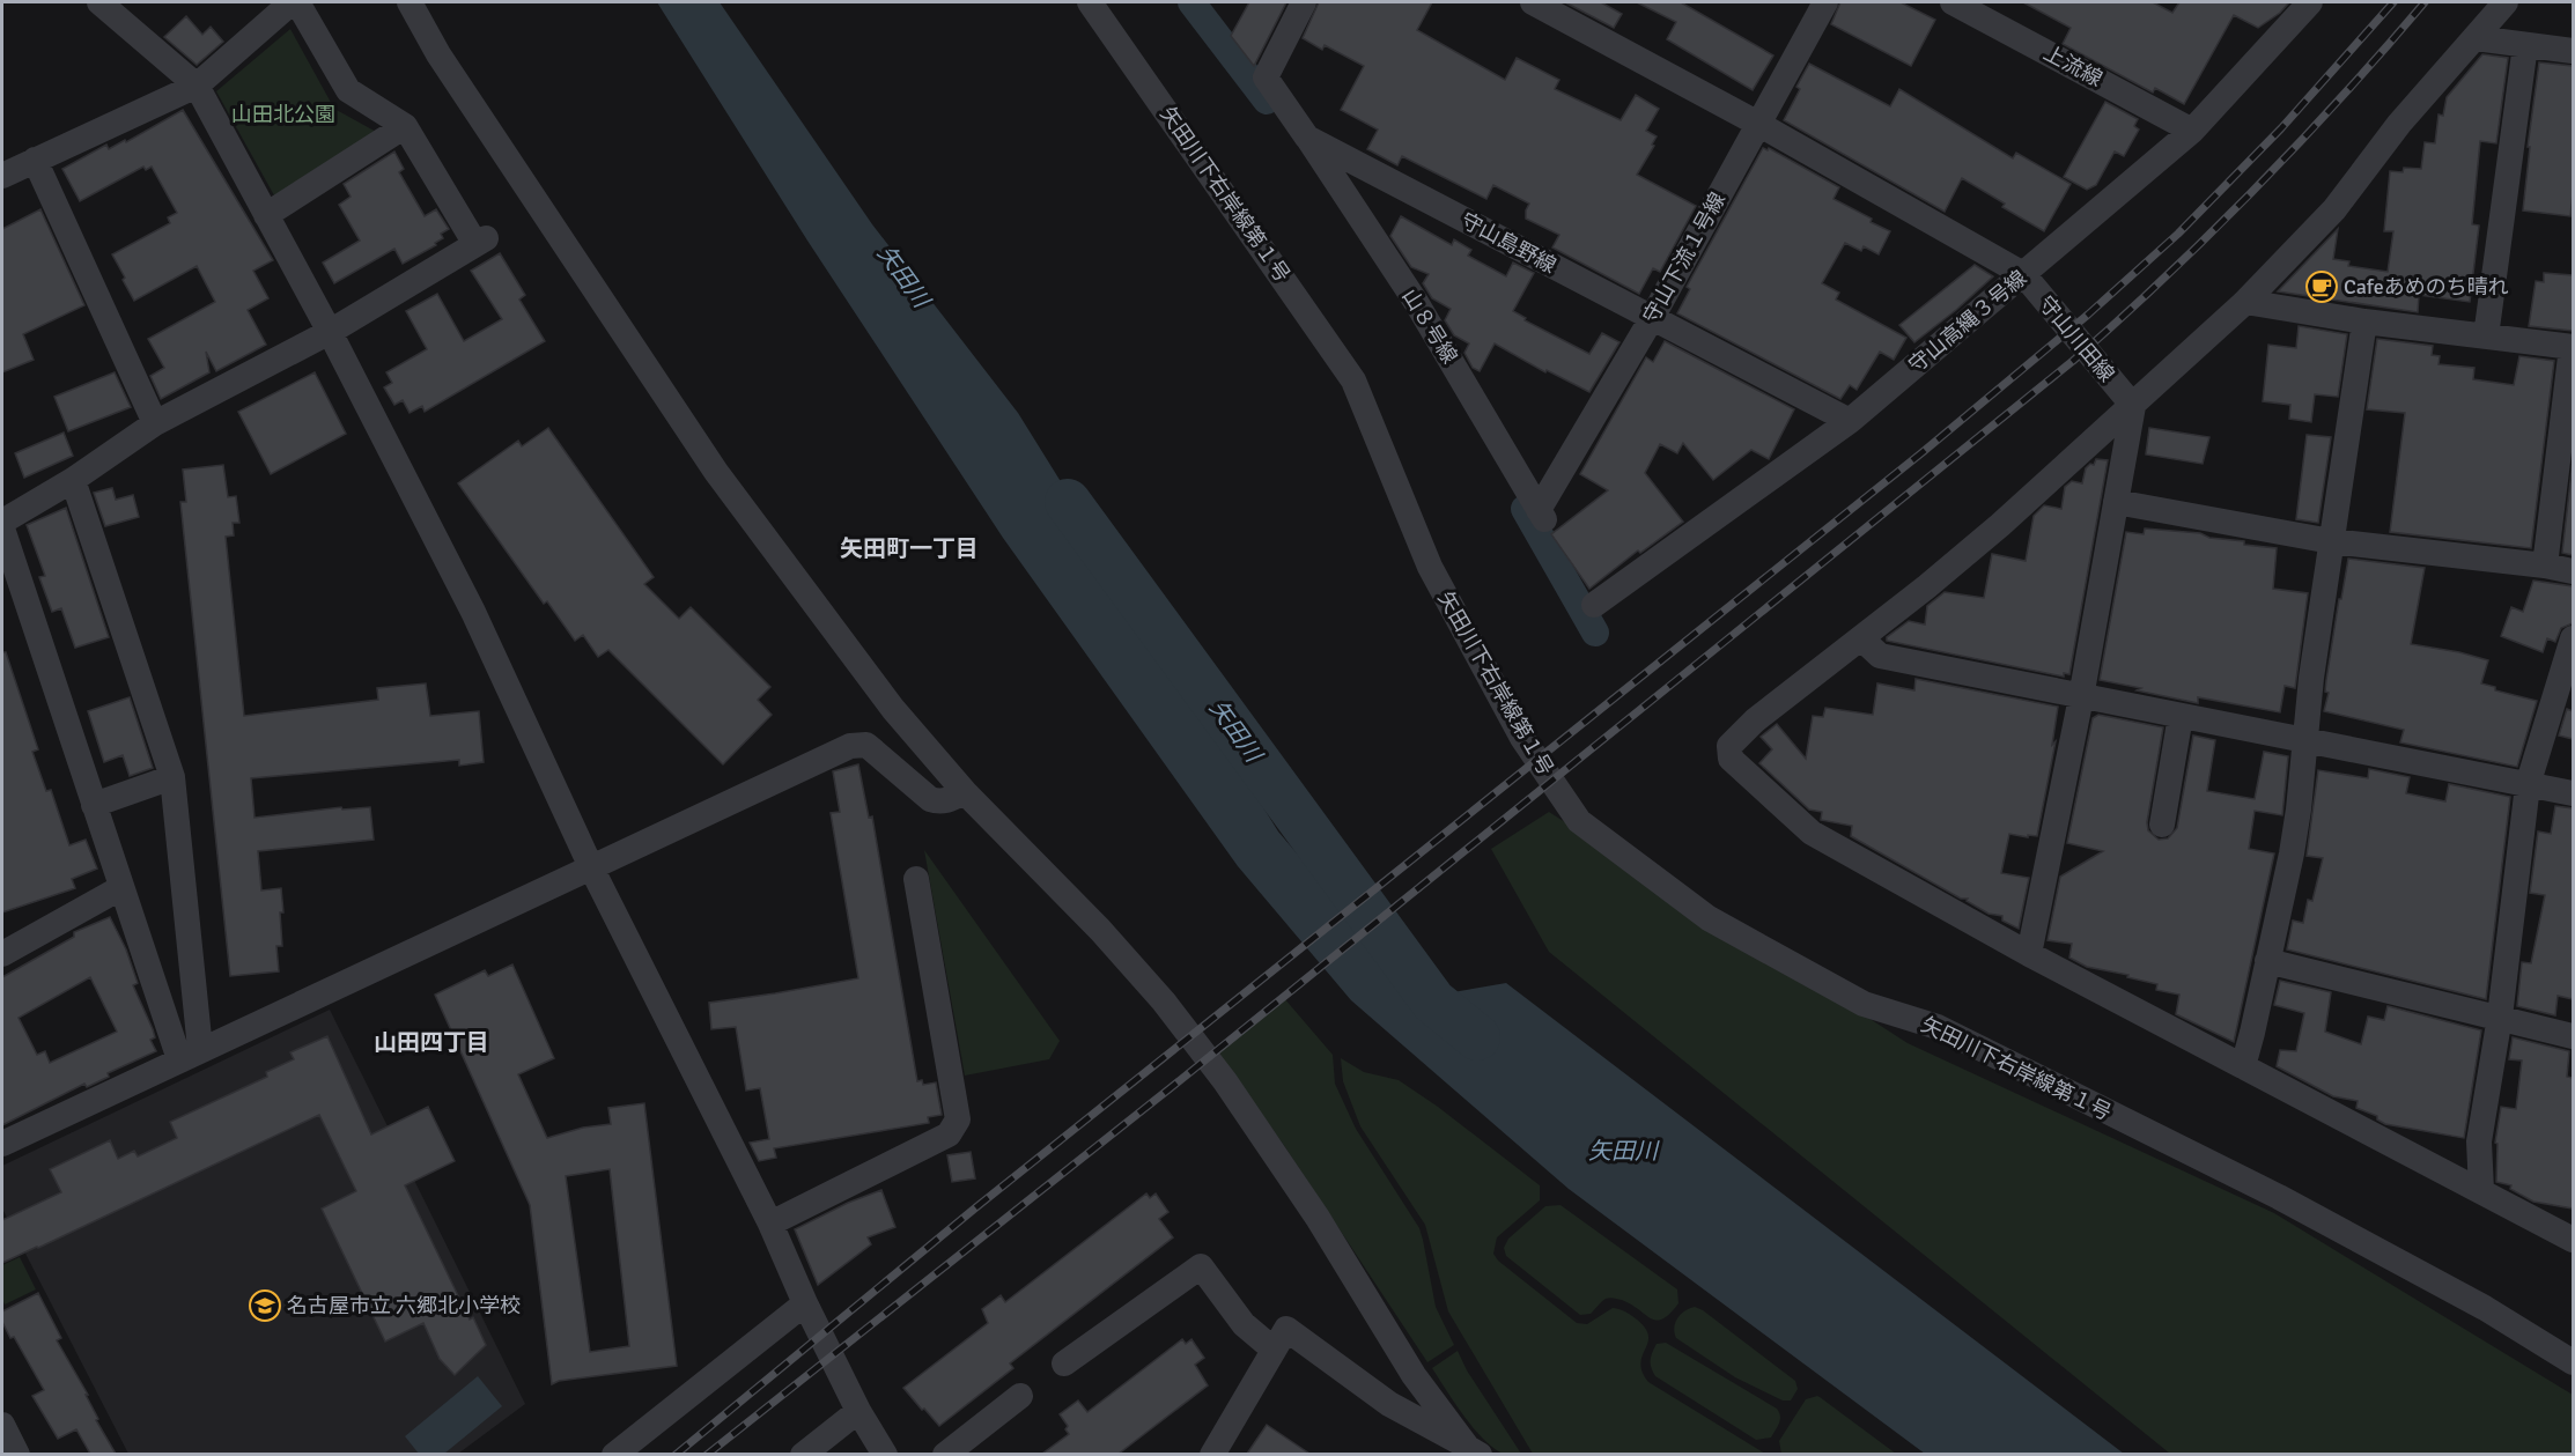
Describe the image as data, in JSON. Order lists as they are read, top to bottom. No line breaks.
{"streets":{"street":["上流線","矢田川下右岸線第１号","守山島野線","守山下流１号線","守山高縄３号線","山８号線","守山川田線"]},"crossings":[["上流線","守山高縄３号線"],["守山島野線","守山下流１号線"],["守山島野線","守山高縄３号線"],["守山島野線","山８号線"],["守山下流１号線","山８号線"],["守山下流１号線","守山川田線"],["守山高縄３号線","守山川田線"]],"districts":["矢田町一丁目","山田四丁目"],"water":["矢田川"],"parks":["山田北公園"],"places":{"cafe":["Cafeあめのち晴れ"],"school or university":["名古屋市立 六郷北小学校"]}}
